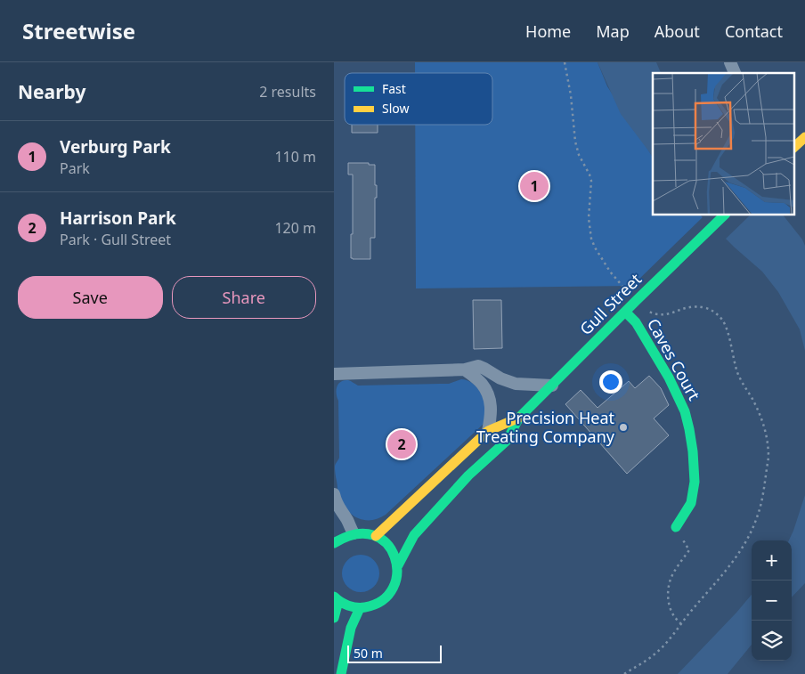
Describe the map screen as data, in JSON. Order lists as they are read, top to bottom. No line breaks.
{"streets":{"street":["Gull Street","Caves Court"]},"crossings":[["Gull Street","Caves Court"]],"places":["Precision Heat Treating Company"],"legend":["Fast","Slow"],"scale_bar":"50 m","page":{"header":"Streetwise","nav":["Home","Map","About","Contact"],"heading":["Nearby","2 results"],"list":[{"mark":"1","name":"Verburg Park","note":"Park","value":"110 m"},{"mark":"2","name":"Harrison Park","note":"Park · Gull Street","value":"120 m"}],"pins":["1","2"],"buttons":["Save","Share"],"map_buttons":["+","−"],"scale":"50 m"}}
